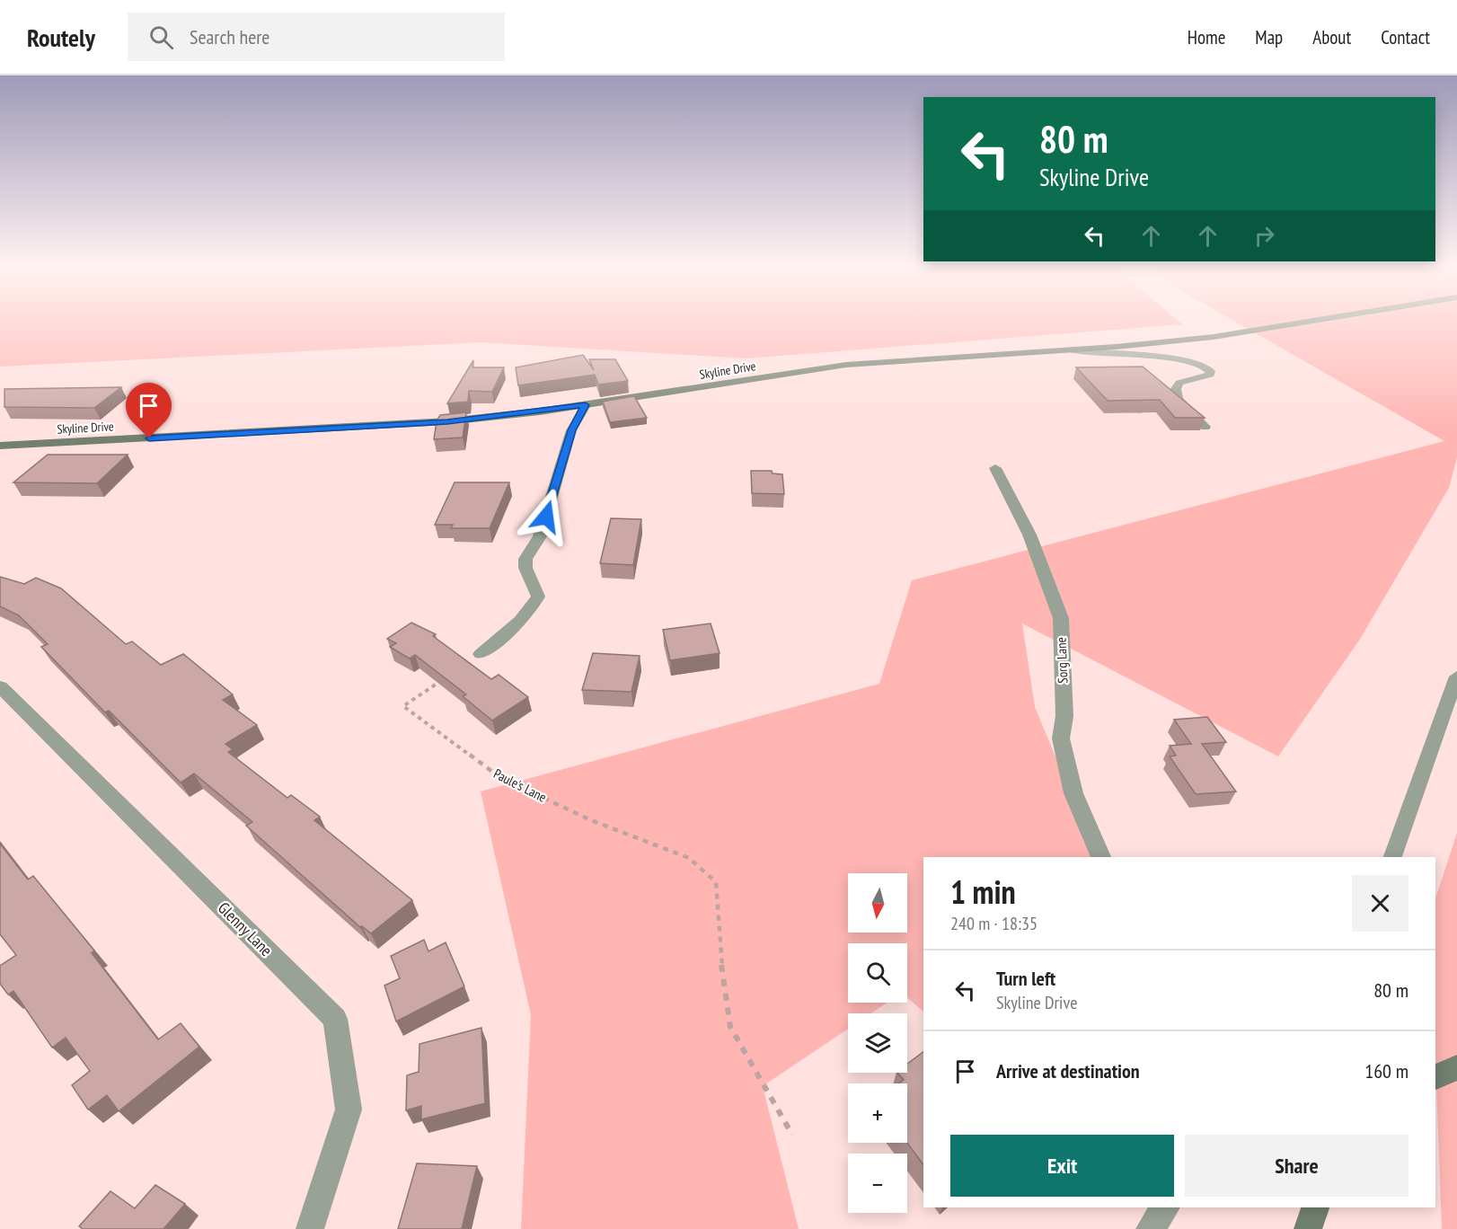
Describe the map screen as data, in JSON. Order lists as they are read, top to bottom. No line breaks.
{"streets":{"street":["Skyline Drive","Sorg Lane","Glenny Lane"],"path":["Paule's Lane"]},"north":"bottom","page":{"header":"Routely","search":"Search here","nav":["Home","Map","About","Contact"],"turn":["80 m","Skyline Drive"],"heading":["1 min","240 m · 18:35"],"map_buttons":["+","−"],"list":[{"name":"Turn left","note":"Skyline Drive","value":"80 m"},{"name":"Arrive at destination","value":"160 m"}],"buttons":["Exit","Share"]}}
